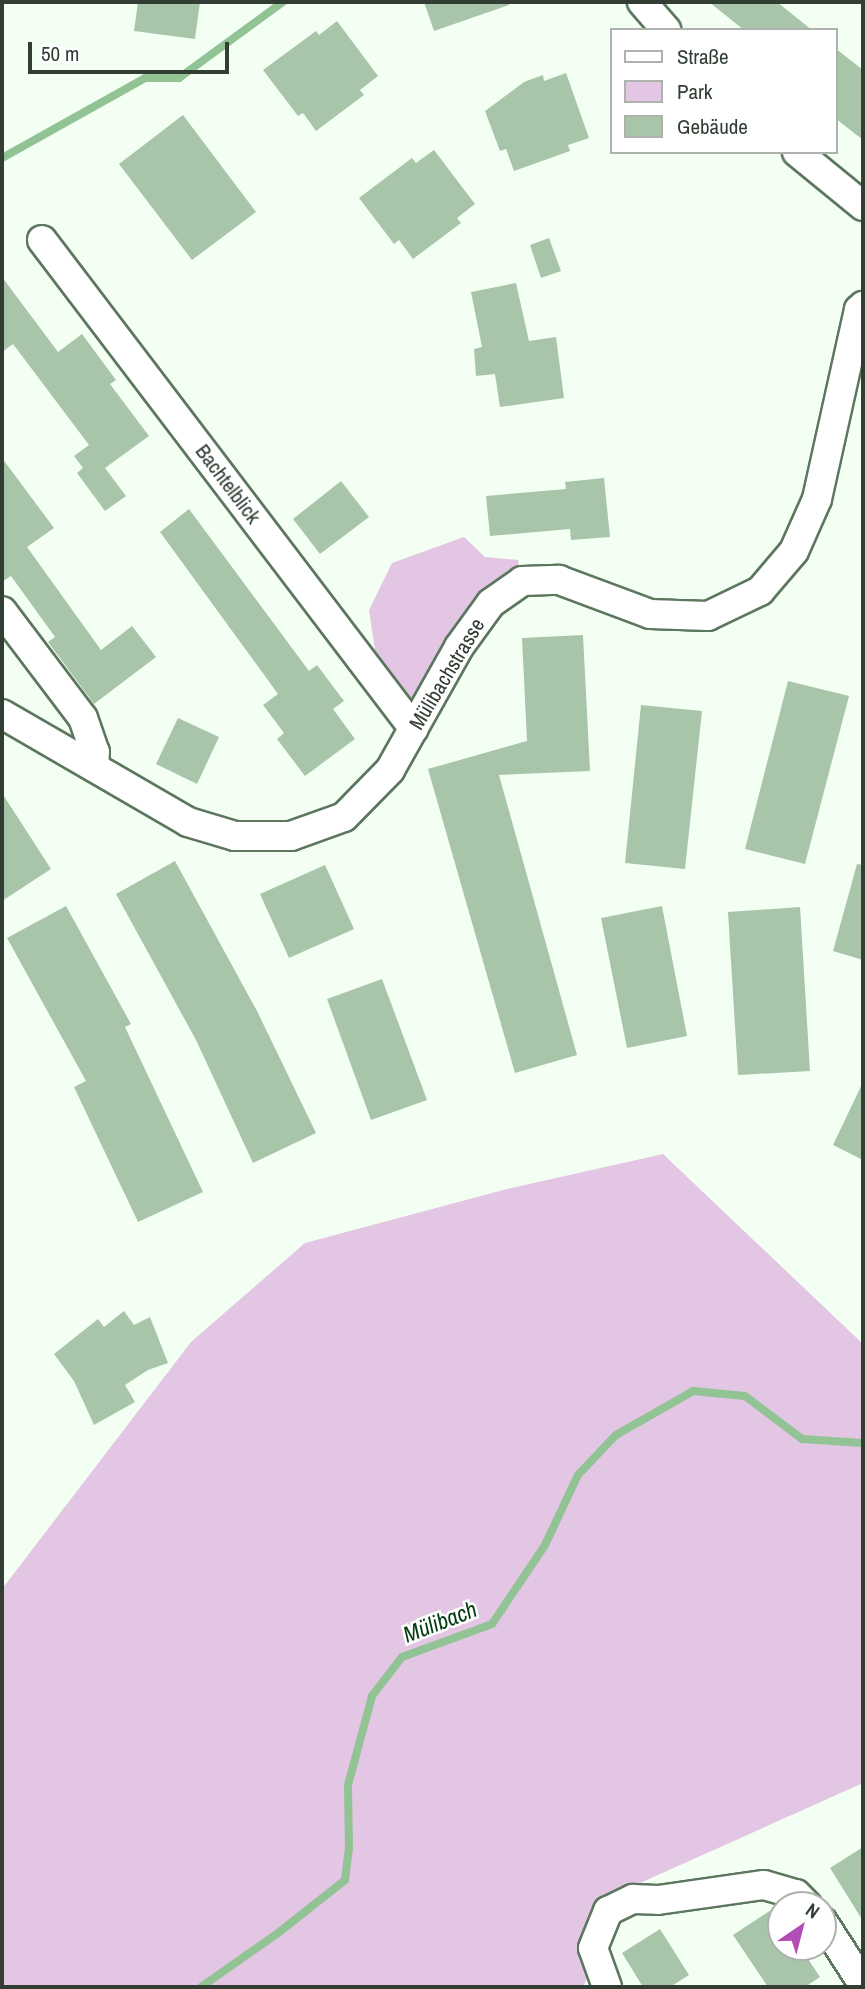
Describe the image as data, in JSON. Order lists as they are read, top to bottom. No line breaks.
{"streets":{"street":["Bachtelblick","Mülibachstrasse"]},"crossings":[["Bachtelblick","Mülibachstrasse"]],"water":["Mülibach"],"legend":["Straße","Park","Gebäude"],"scale_bar":"50 m","north":"top right"}
